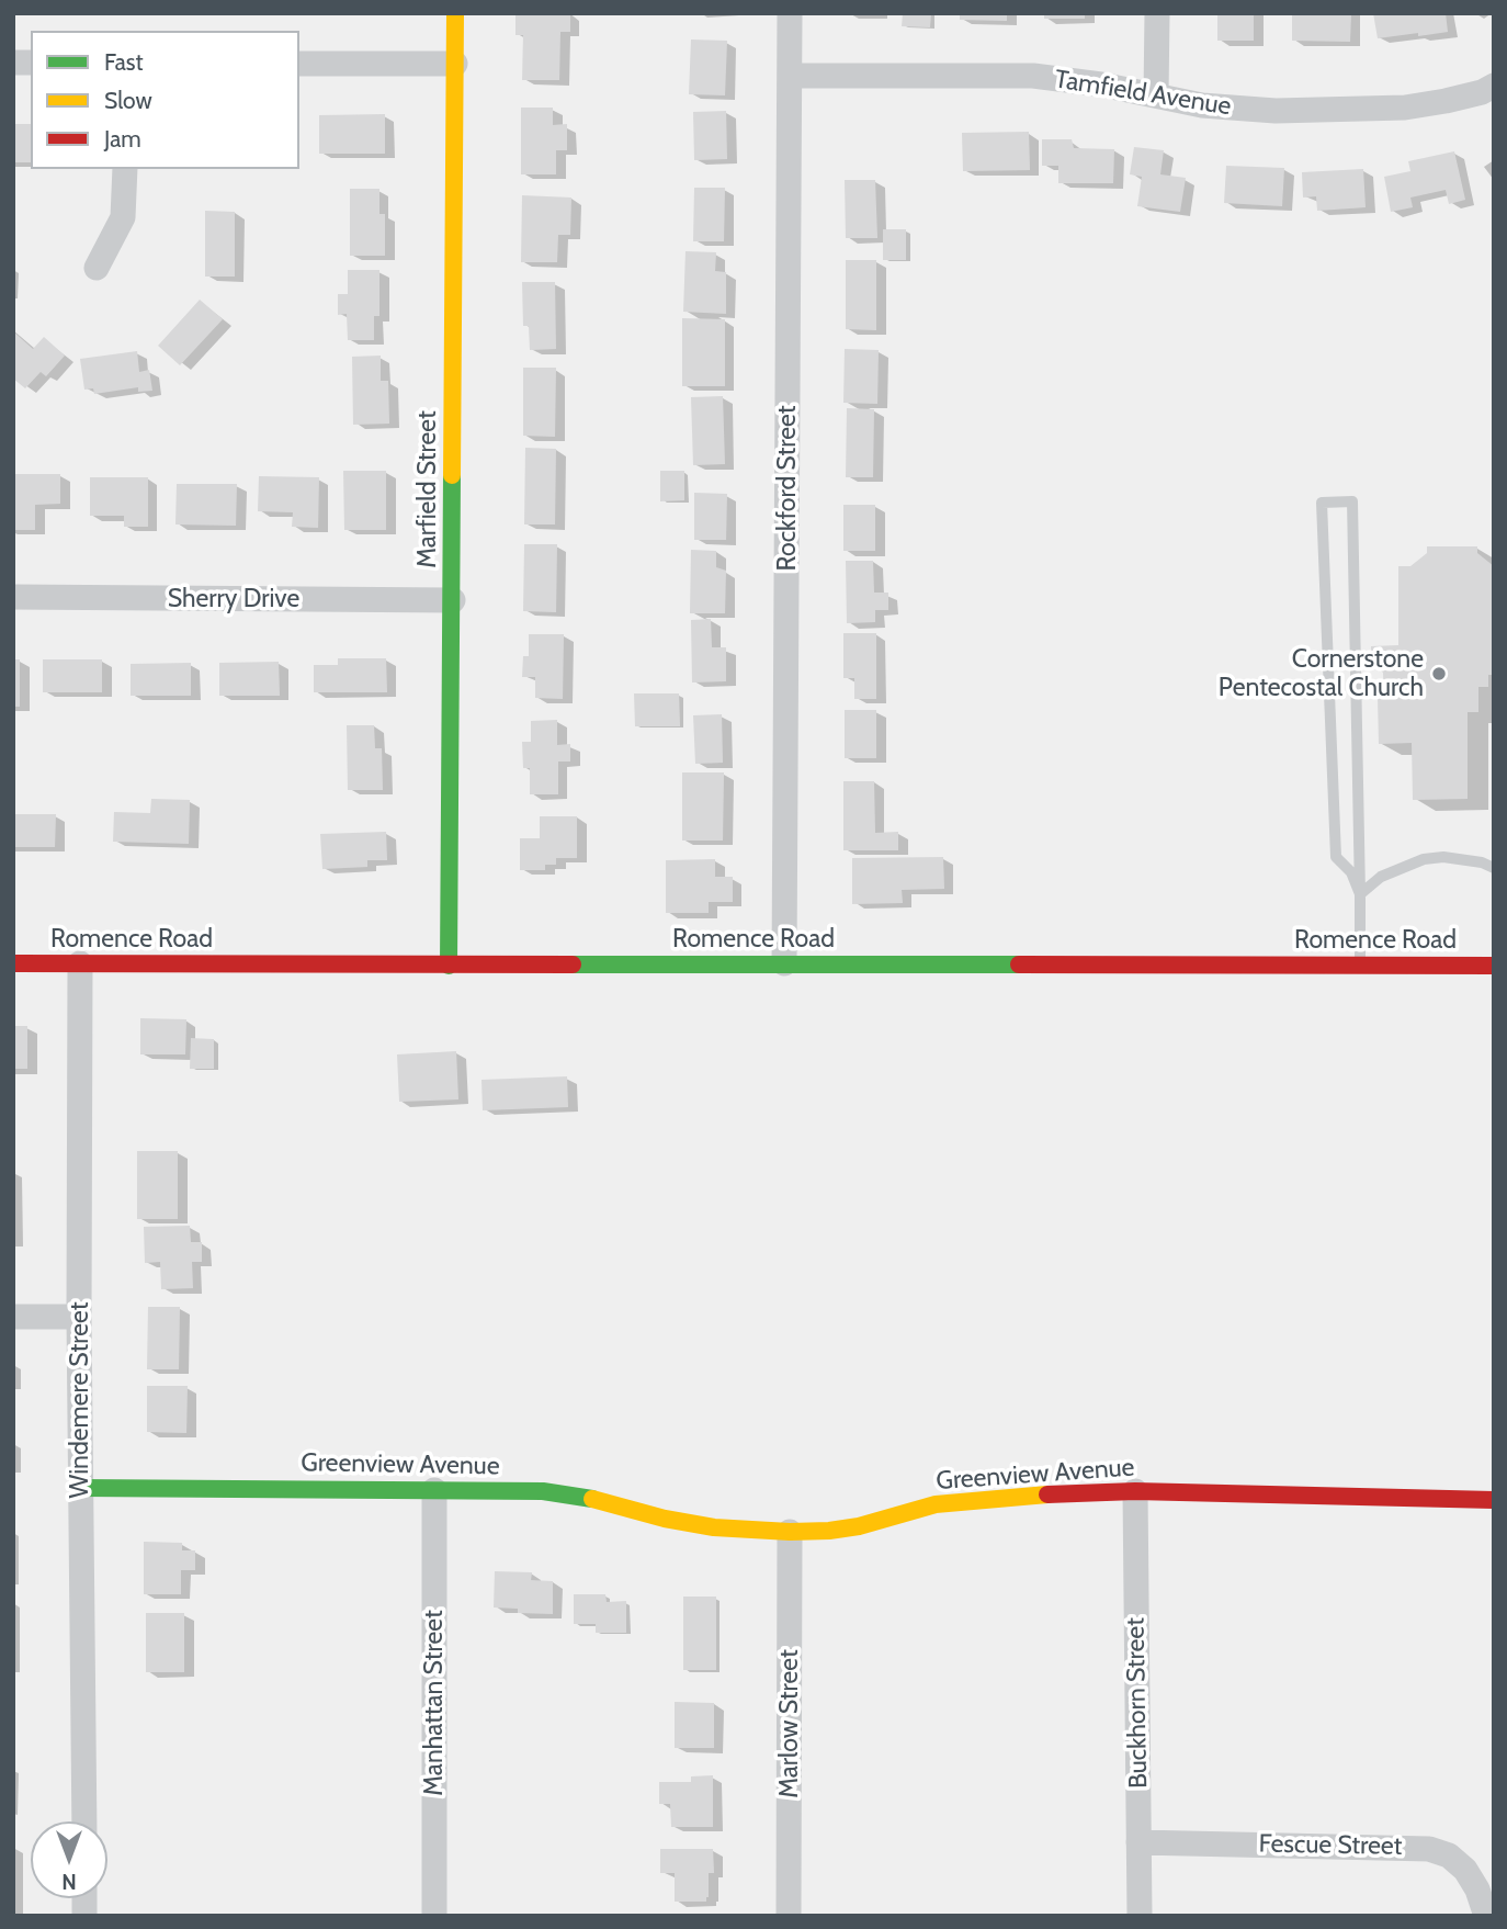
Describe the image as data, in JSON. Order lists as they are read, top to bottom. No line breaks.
{"streets":{"street":["Tamfield Avenue","Rockford Street","Marfield Street","Sherry Drive","Romence Road","Windemere Street","Greenview Avenue","Manhattan Street","Buckhorn Street","Marlow Street","Fescue Street"]},"crossings":[["Tamfield Avenue","Rockford Street"],["Rockford Street","Romence Road"],["Marfield Street","Sherry Drive"],["Marfield Street","Romence Road"],["Romence Road","Windemere Street"],["Windemere Street","Greenview Avenue"],["Greenview Avenue","Manhattan Street"],["Greenview Avenue","Buckhorn Street"],["Greenview Avenue","Marlow Street"],["Buckhorn Street","Fescue Street"]],"places":["Cornerstone Pentecostal Church"],"legend":["Fast","Slow","Jam"],"north":"bottom"}
